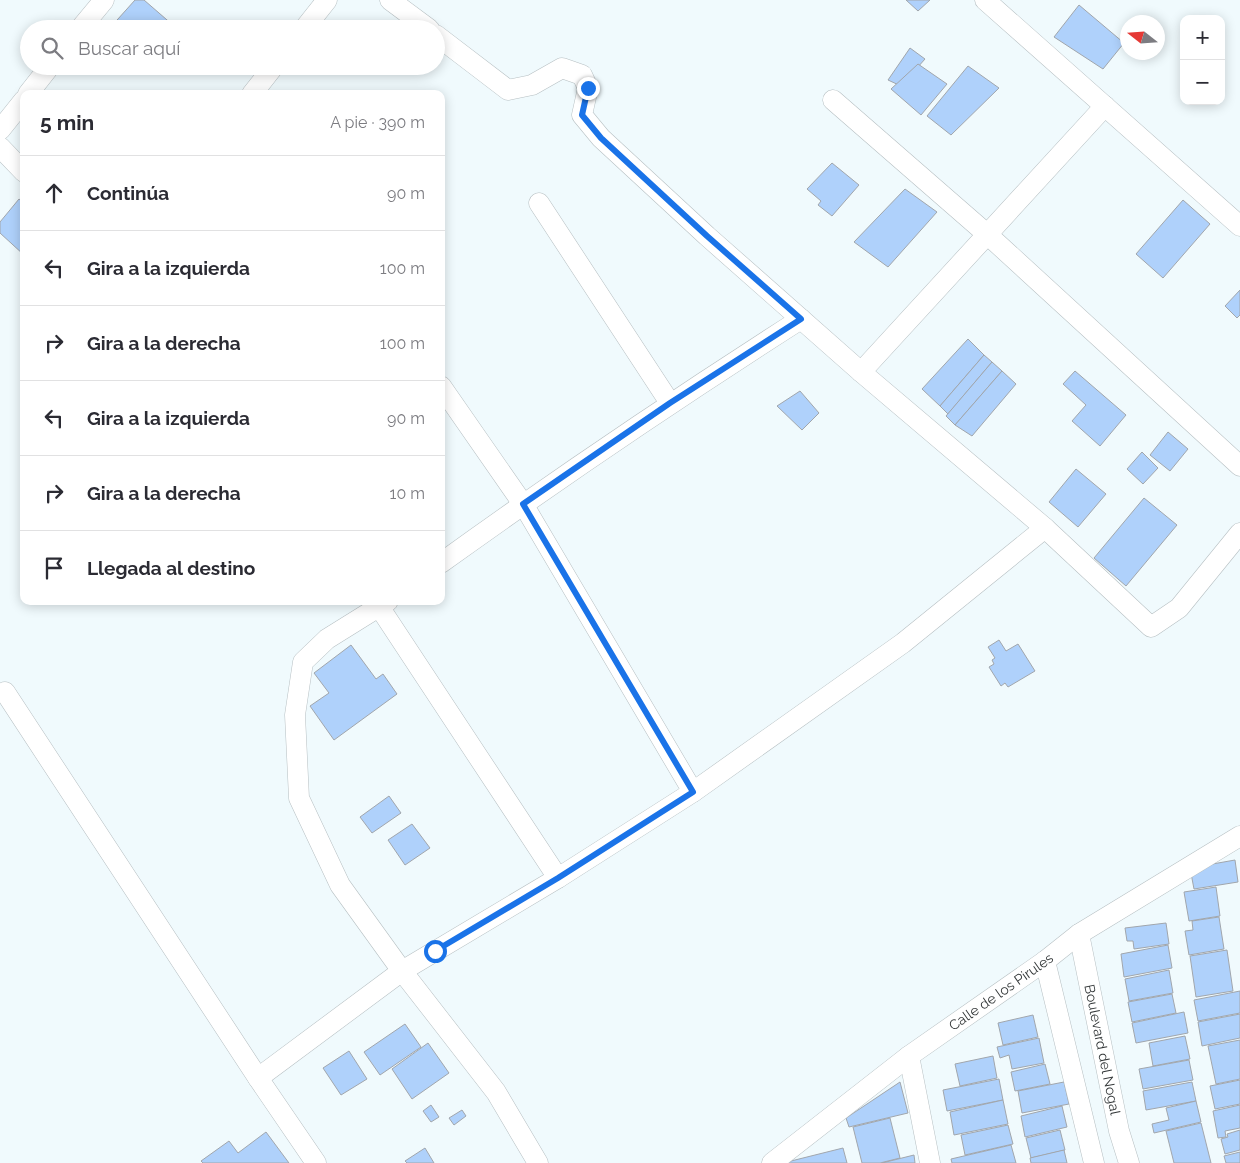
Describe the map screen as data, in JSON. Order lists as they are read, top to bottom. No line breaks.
{"streets":{"street":["Calle de los Pirules","Boulevard del Nogal"]},"crossings":[["Calle de los Pirules","Boulevard del Nogal"]],"north":"left","page":{"map_buttons":["+","−"],"search":"Buscar aquí","heading":["5 min","A pie · 390 m"],"list":[["Continúa","90 m"],["Gira a la izquierda","100 m"],["Gira a la derecha","100 m"],["Gira a la izquierda","90 m"],["Gira a la derecha","10 m"],"Llegada al destino"]}}
